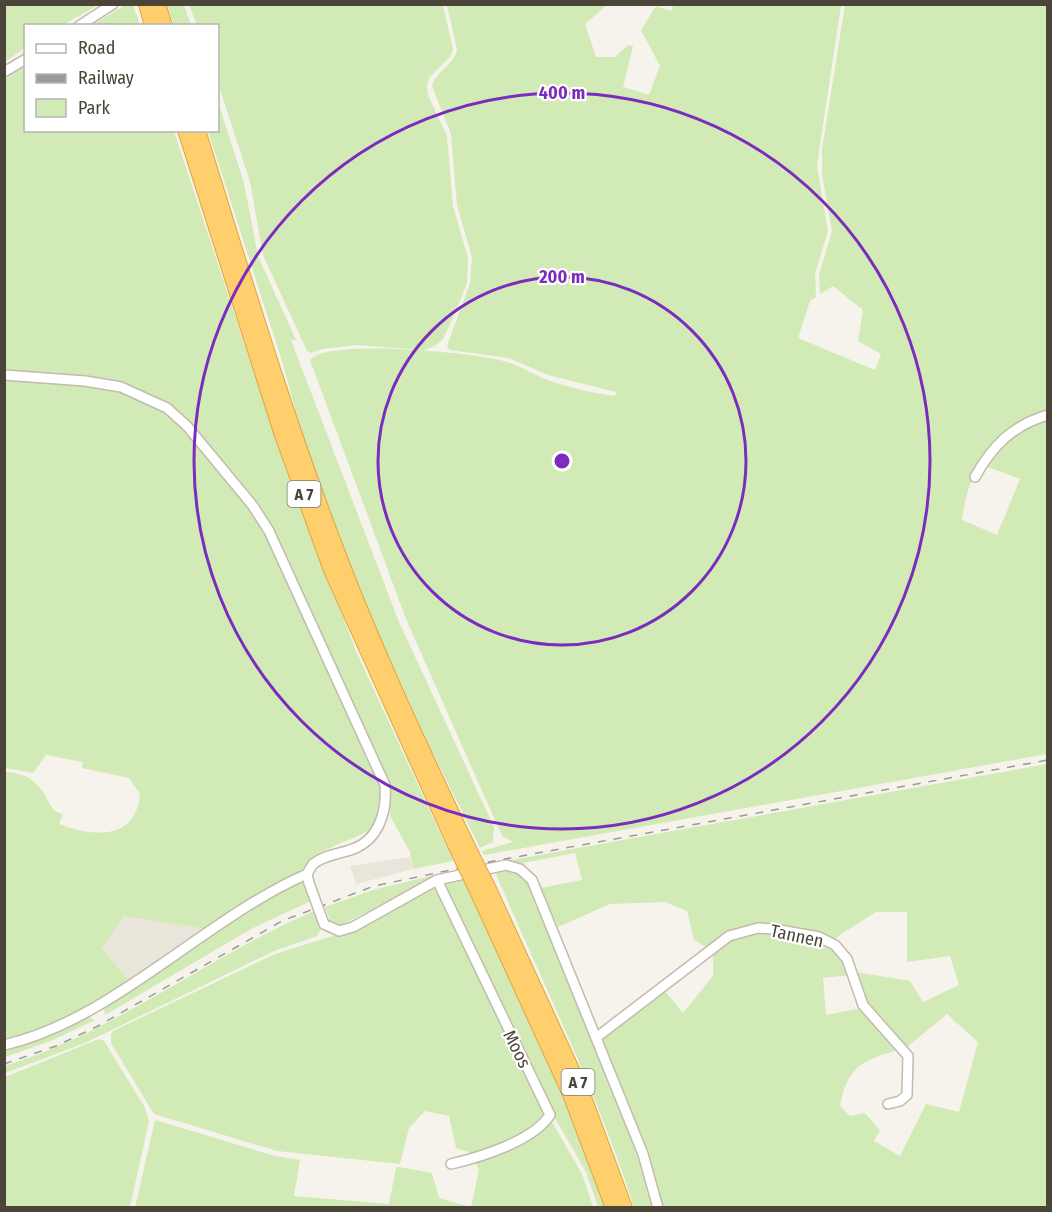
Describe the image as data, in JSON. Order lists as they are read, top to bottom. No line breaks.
{"streets":{"highway":["A 7"],"street":["Tannen","Moos"]},"legend":["Road","Railway","Park"],"rings":["400 m","200 m"]}
